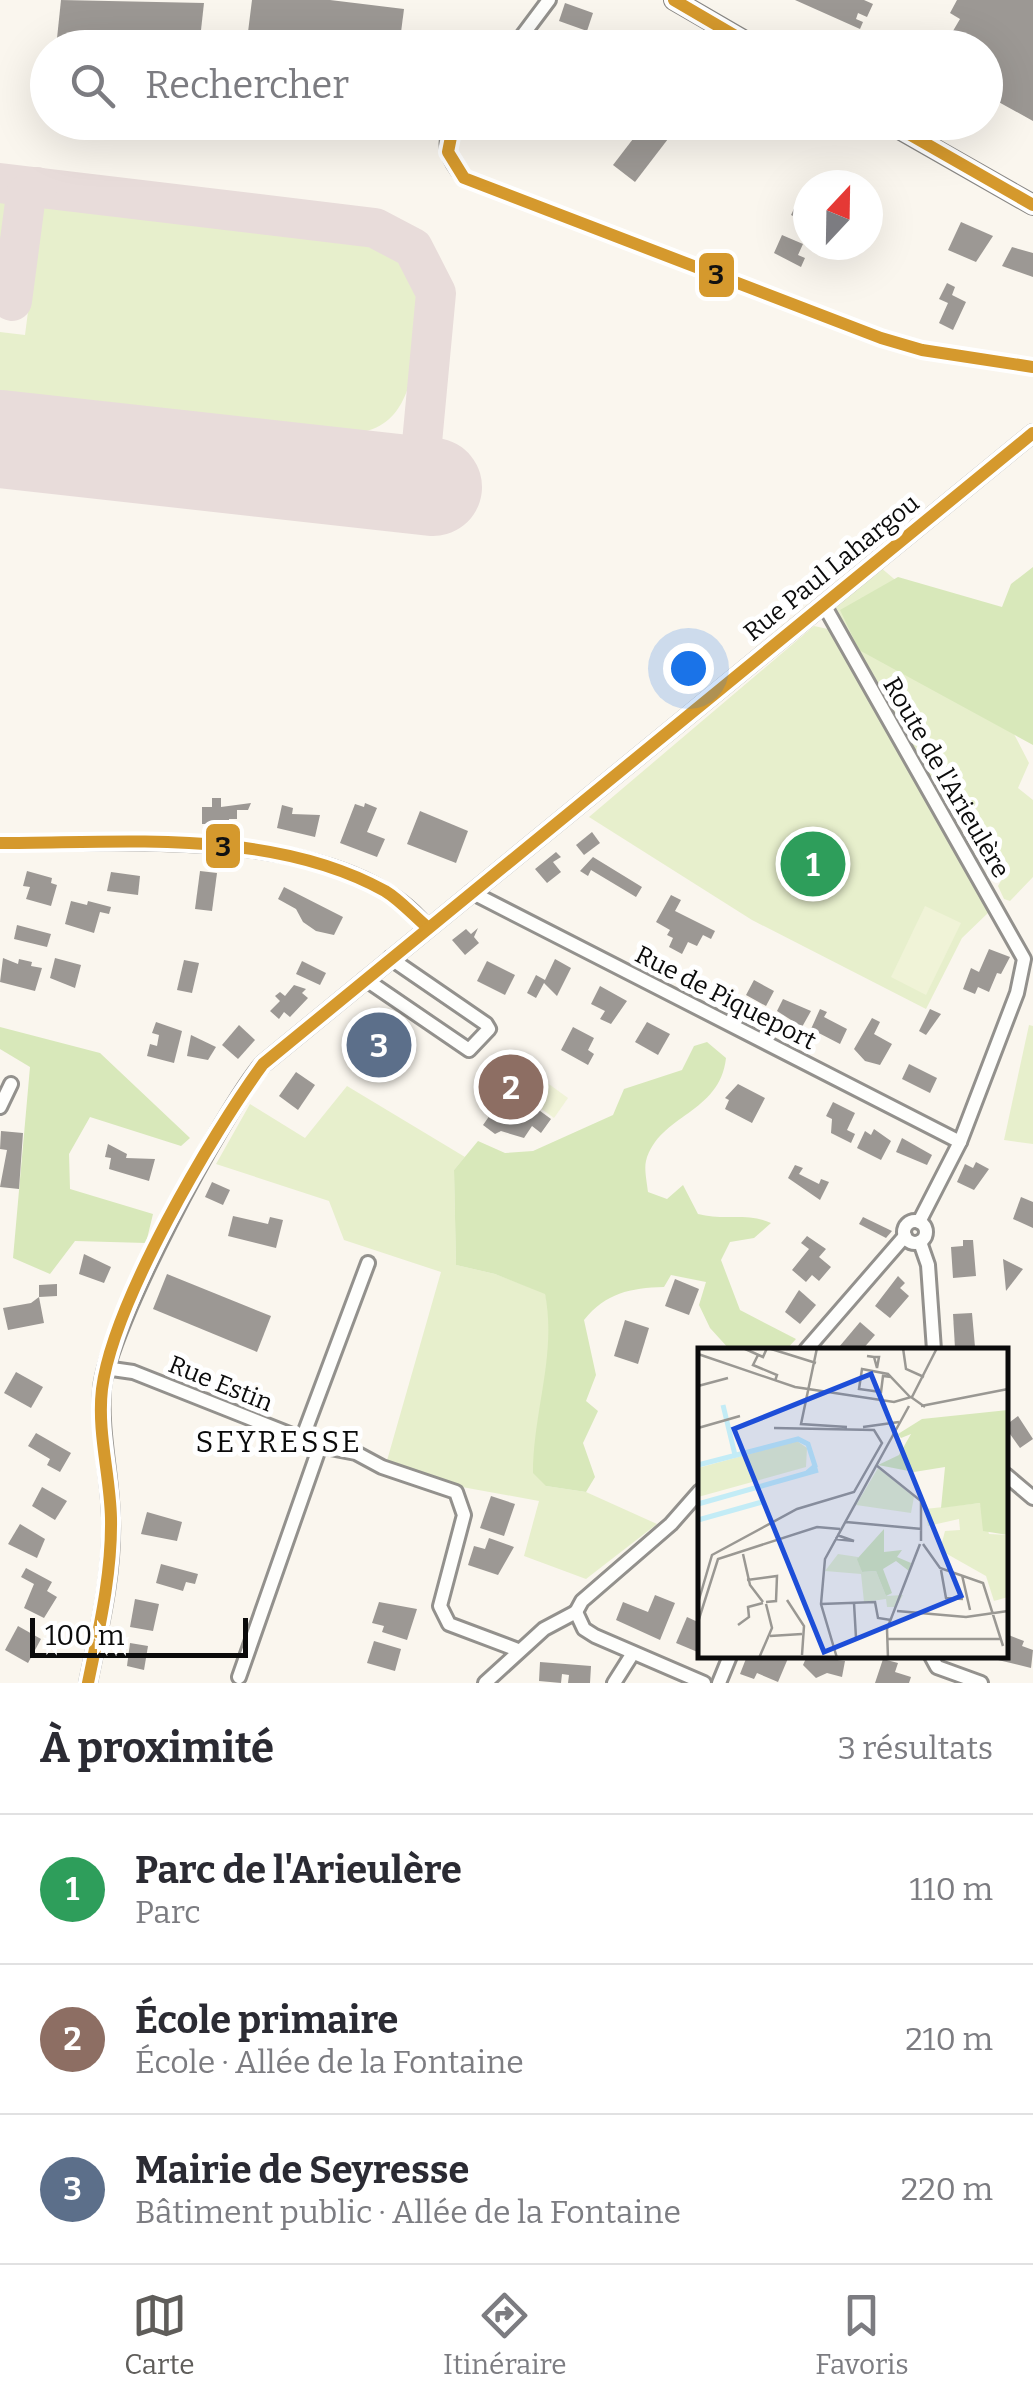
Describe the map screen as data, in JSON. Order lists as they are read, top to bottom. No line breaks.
{"streets":{"street":["Rue Paul Lahargou","Route de l'Arieulère","Rue de Piqueport","Rue Estin"]},"crossings":[["Rue Paul Lahargou","Route de l'Arieulère"],["Rue Paul Lahargou","Rue de Piqueport"],["Rue Paul Lahargou","Rue Estin"],["Route de l'Arieulère","Rue de Piqueport"]],"districts":["SEYRESSE"],"lines":["transit line 3"],"scale_bar":"100 m","north":"top","page":{"search":"Rechercher","pins":["1","3","2"],"scale":"100 m","heading":["À proximité","3 résultats"],"list":[{"mark":"1","name":"Parc de l'Arieulère","note":"Parc","value":"110 m"},{"mark":"2","name":"École primaire","note":"École · Allée de la Fontaine","value":"210 m"},{"mark":"3","name":"Mairie de Seyresse","note":"Bâtiment public · Allée de la Fontaine","value":"220 m"}],"nav":["Carte","Itinéraire","Favoris"]}}
